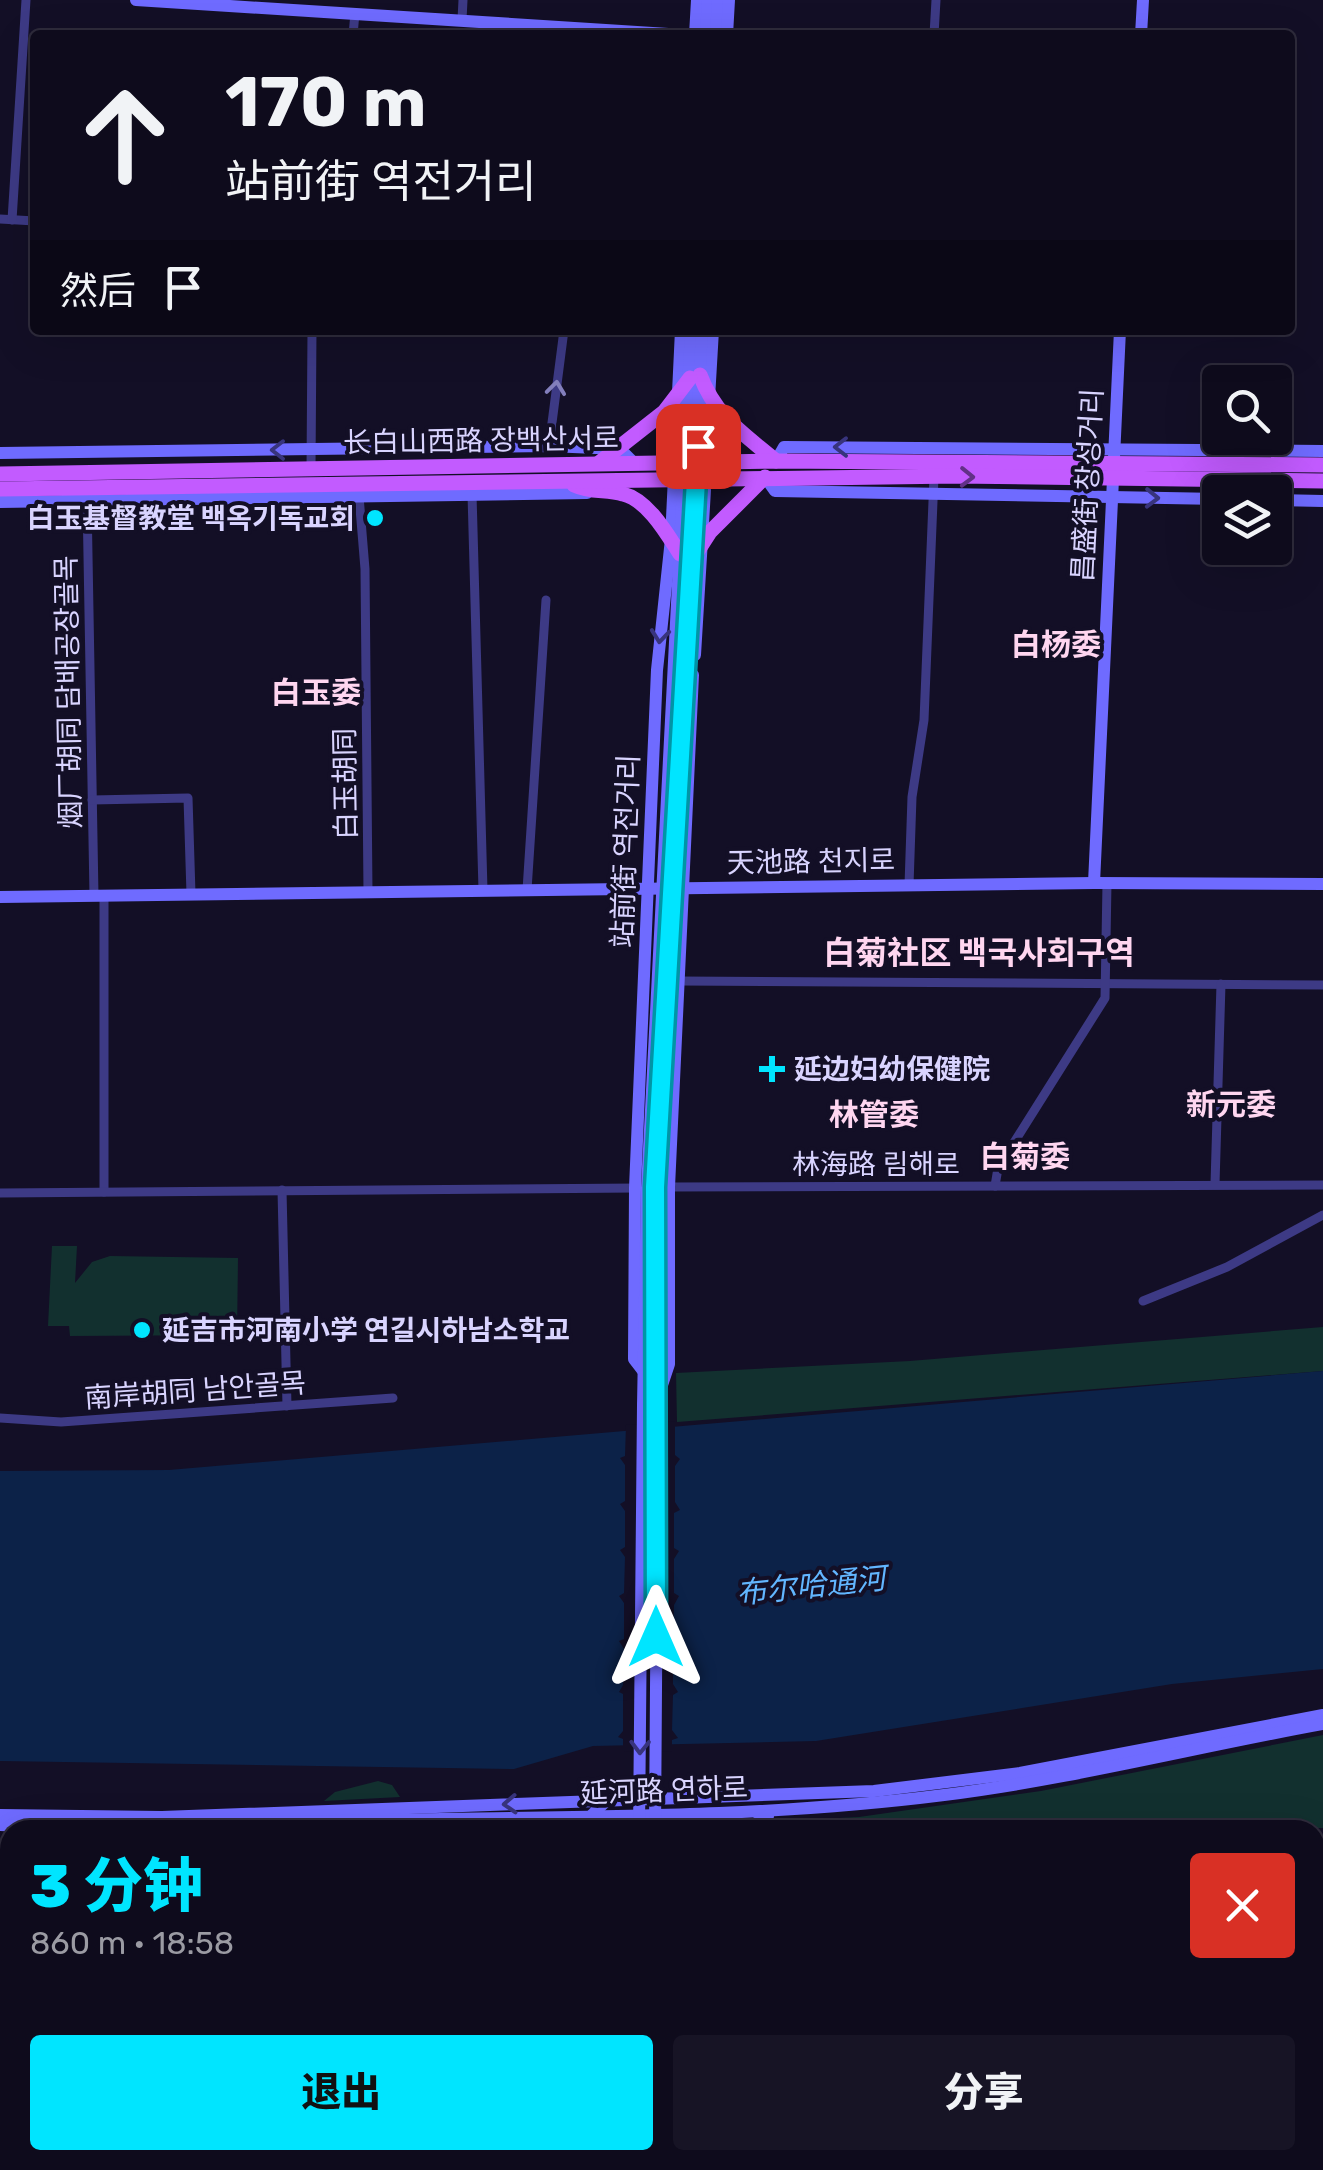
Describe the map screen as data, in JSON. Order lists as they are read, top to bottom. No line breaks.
{"streets":{"main road":["长白山西路 장백산서로"],"street":["昌盛街 창성거리","烟厂胡同 담배공장골목","白玉胡同","站前街 역전거리","天池路 천지로","林海路 림해로","南岸胡同 남안골목","延河路 연하로"]},"crossings":[["长白山西路 장백산서로","昌盛街 창성거리"],["长白山西路 장백산서로","烟厂胡同 담배공장골목"],["长白山西路 장백산서로","站前街 역전거리"],["昌盛街 창성거리","天池路 천지로"],["烟厂胡同 담배공장골목","天池路 천지로"],["烟厂胡同 담배공장골목","林海路 림해로"],["白玉胡同","天池路 천지로"],["站前街 역전거리","天池路 천지로"],["站前街 역전거리","林海路 림해로"]],"districts":["白杨委","白玉委","白菊社区 백국사회구역","新元委","林管委","白菊委"],"water":["布尔哈通河"],"places":{"other":["白玉基督教堂 백옥기독교회","延吉市河南小学 연길시하남소학교"],"health":["延边妇幼保健院"]},"page":{"turn":["170 m","站前街 역전거리"],"then":"然后","heading":["3 分钟","860 m · 18:58"],"buttons":["退出","分享"]}}
